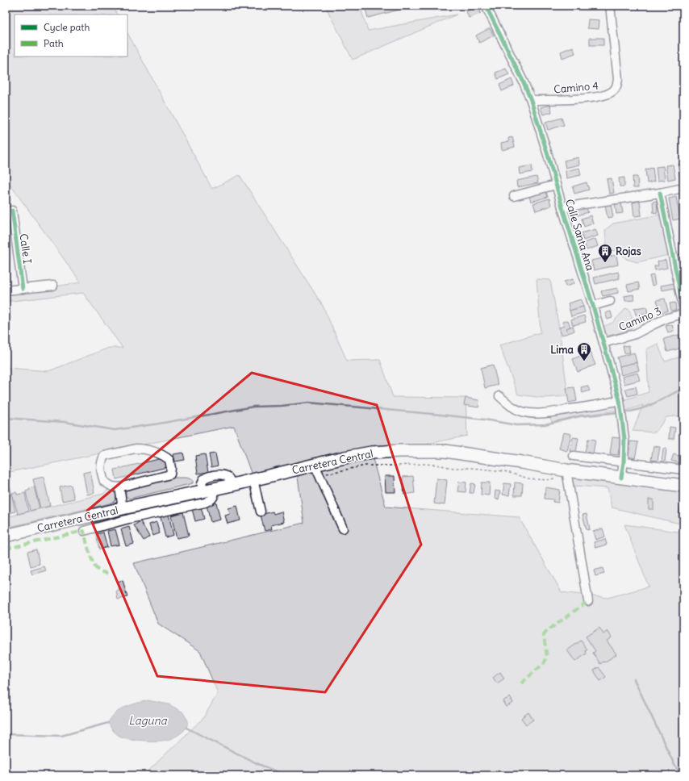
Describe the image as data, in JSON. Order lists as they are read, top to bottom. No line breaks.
{"streets":{"highway":["Carretera Central"],"street":["Camino 4","Calle Santa Ana","Calle I","Camino 3"]},"crossings":[["Camino 4","Calle Santa Ana"],["Calle Santa Ana","Camino 3"],["Calle Santa Ana","Carretera Central"]],"water":["Laguna"],"places":{"building":["Rojas","Lima"]},"legend":["Cycle path","Path"]}
